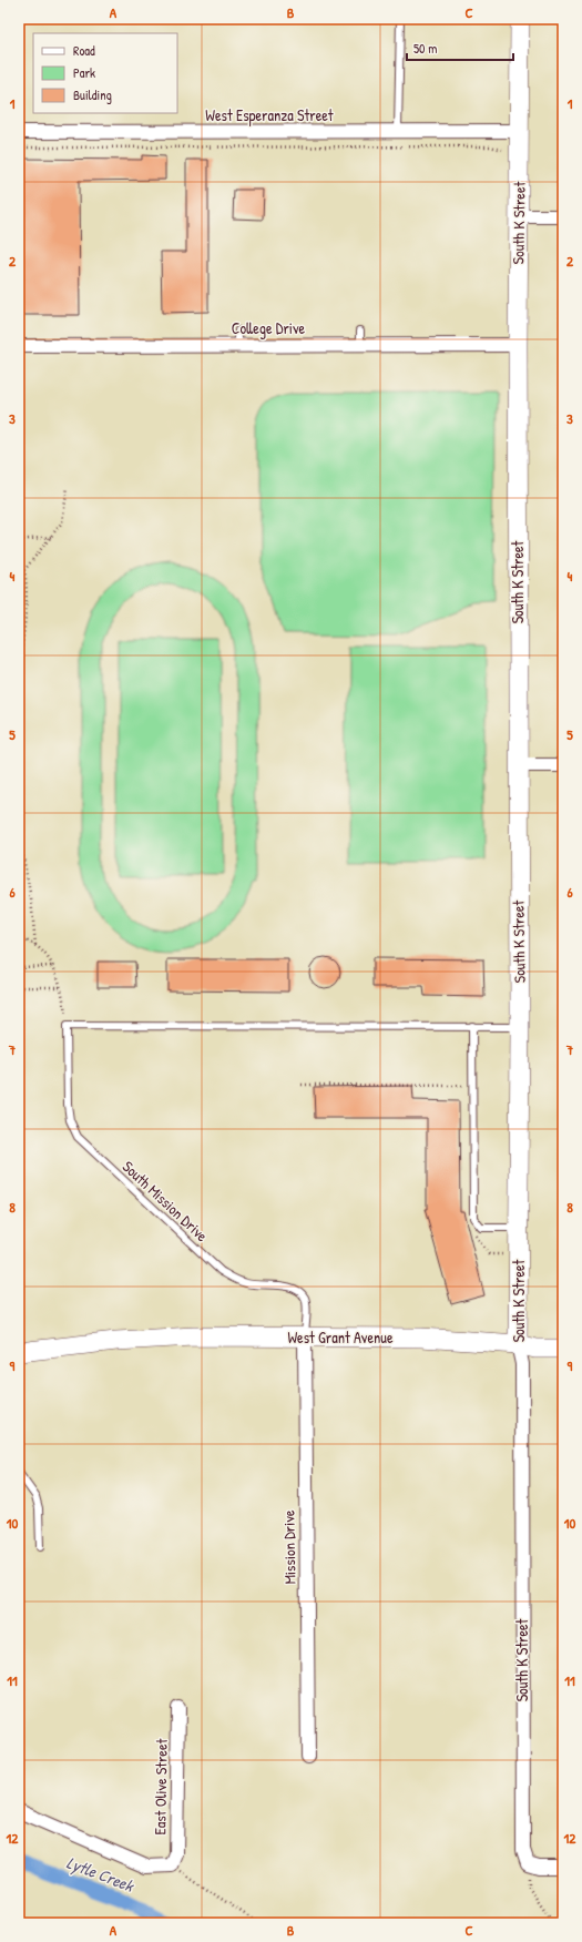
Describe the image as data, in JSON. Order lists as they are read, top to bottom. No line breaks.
{"streets":{"street":["West Esperanza Street","South K Street","College Drive","West Grant Avenue","Mission Drive","East Olive Street"],"lane":["South Mission Drive"]},"crossings":[["West Esperanza Street","South K Street"],["South K Street","College Drive"],["South K Street","West Grant Avenue"],["South Mission Drive","West Grant Avenue"],["South Mission Drive","Mission Drive"],["West Grant Avenue","Mission Drive"]],"water":["Lytle Creek"],"legend":["Road","Park","Building"],"scale_bar":"50 m","grid":{"columns":["A","B","C"],"rows":["1","2","3","4","5","6","7","8","9","10","11","12"]}}
